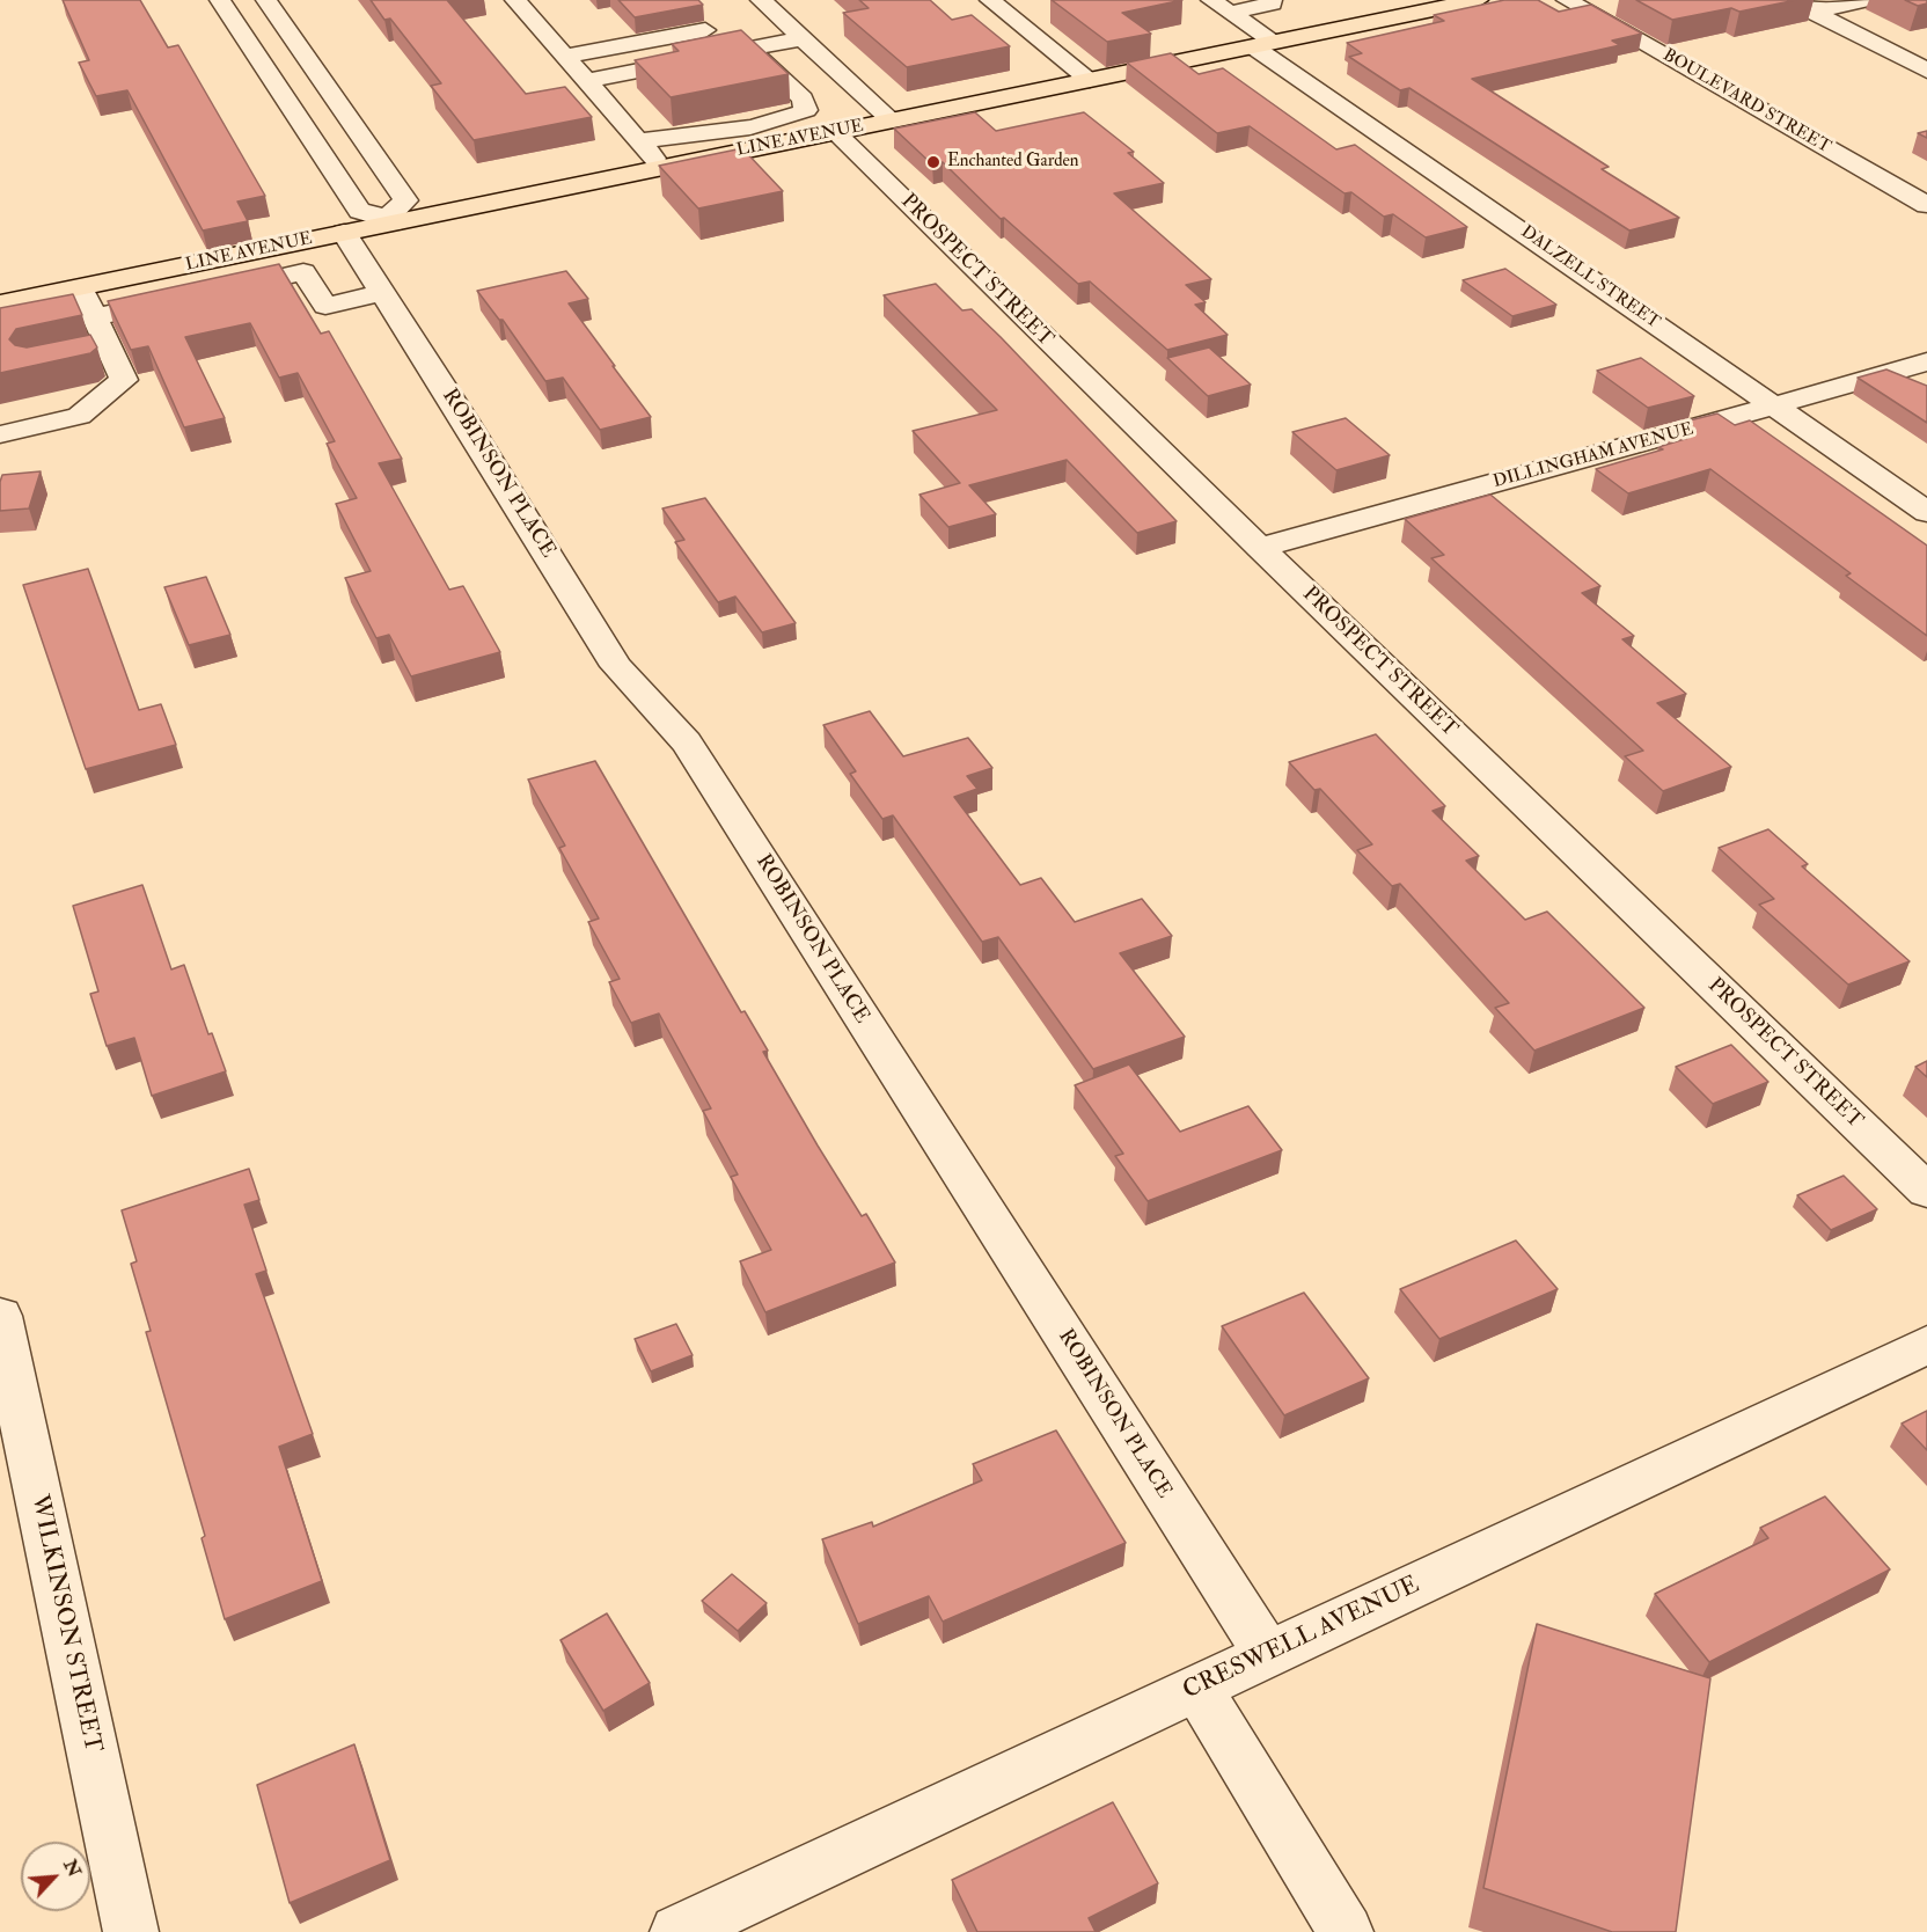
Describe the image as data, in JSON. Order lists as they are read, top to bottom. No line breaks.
{"streets":{"main road":["LINE AVENUE"],"street":["BOULEVARD STREET","PROSPECT STREET","DALZELL STREET","DILLINGHAM AVENUE","ROBINSON PLACE","WILKINSON STREET","CRESWELL AVENUE"]},"crossings":[["LINE AVENUE","PROSPECT STREET"],["LINE AVENUE","DALZELL STREET"],["LINE AVENUE","ROBINSON PLACE"],["PROSPECT STREET","DILLINGHAM AVENUE"],["DALZELL STREET","DILLINGHAM AVENUE"],["ROBINSON PLACE","CRESWELL AVENUE"]],"places":["Enchanted Garden"],"north":"top right"}
